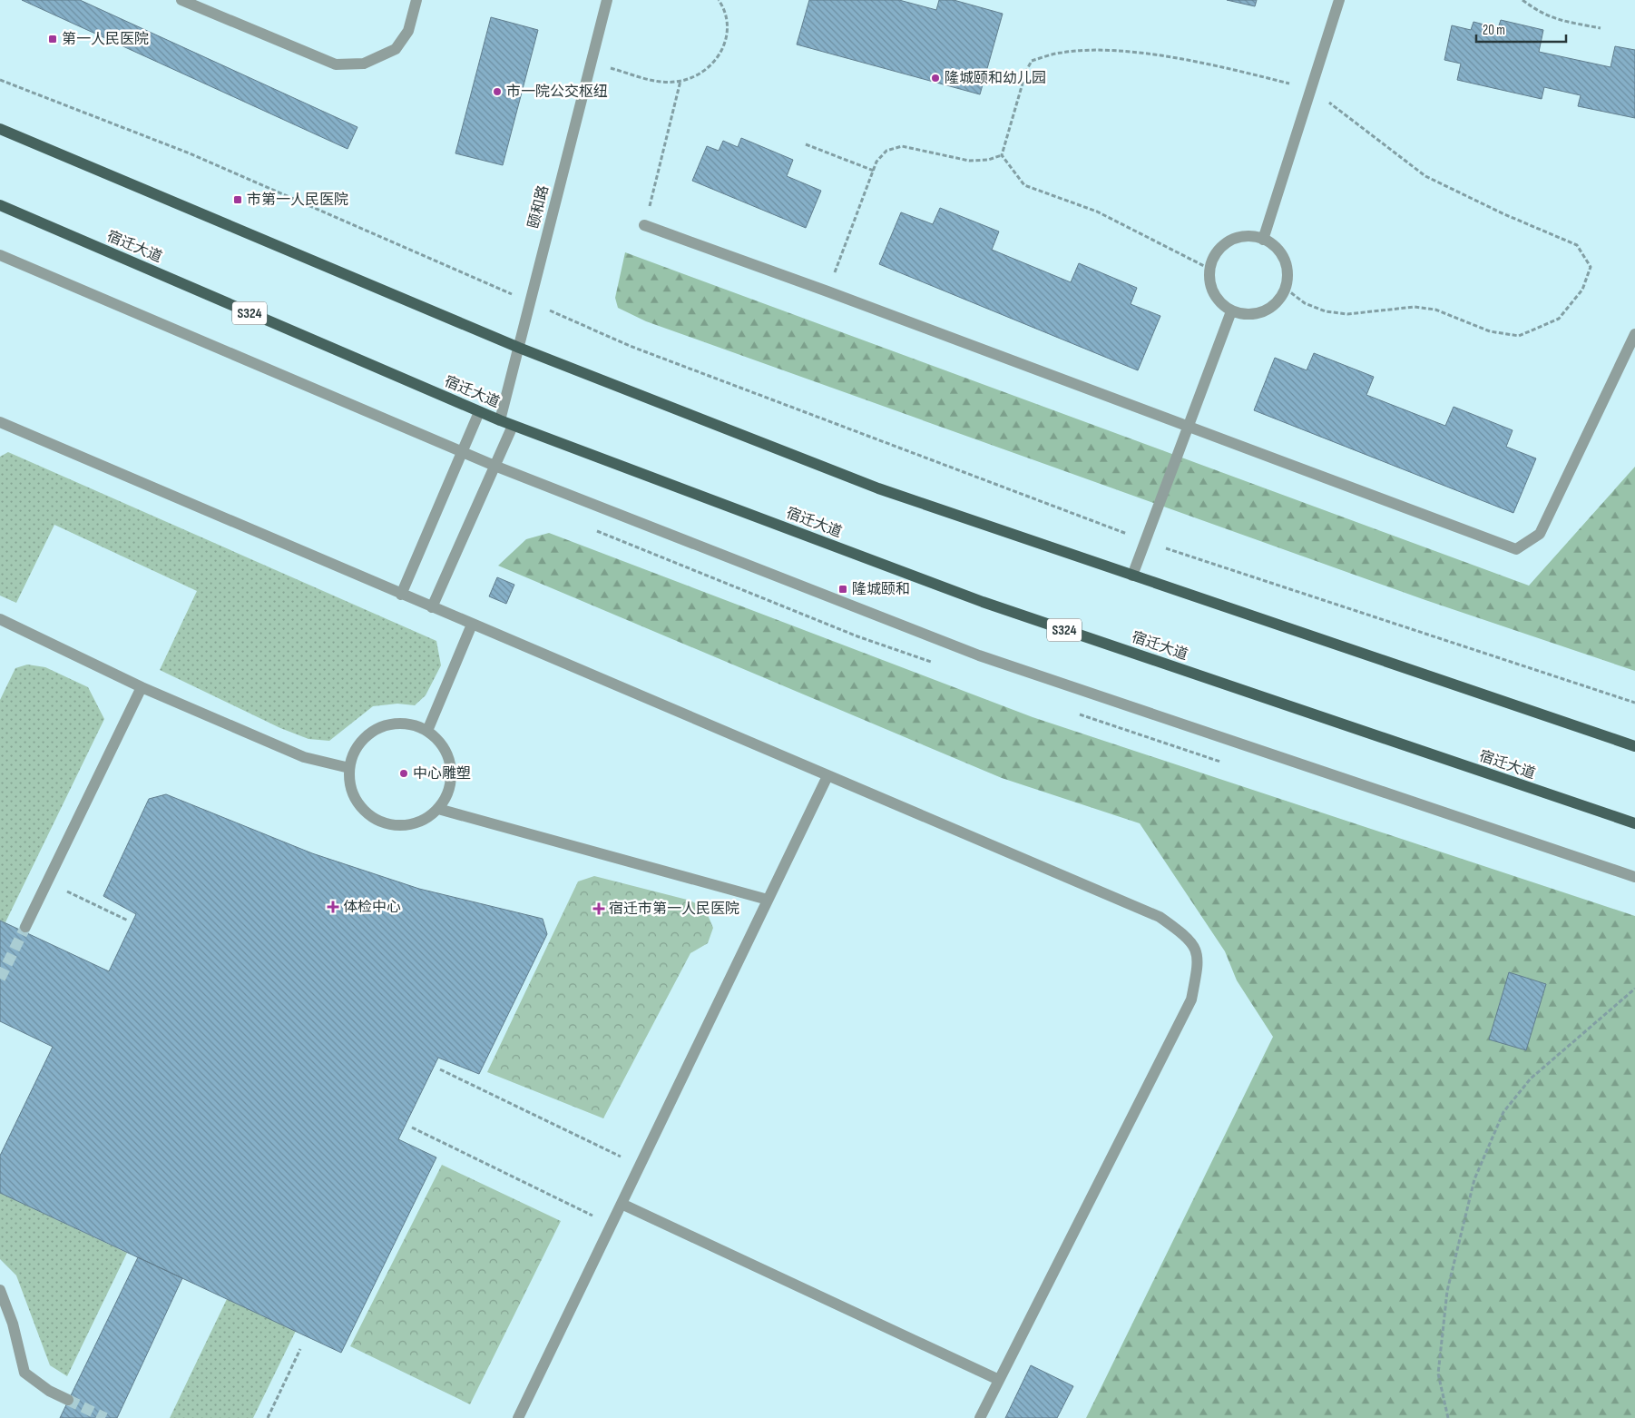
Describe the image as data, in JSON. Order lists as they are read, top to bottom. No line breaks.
{"streets":{"main road":["宿迁大道","S324"],"street":["颐和路"]},"crossings":[["颐和路","宿迁大道"]],"places":{"transit":["第一人民医院","市第一人民医院","隆城颐和"],"other":["隆城颐和幼儿园","市一院公交枢纽","中心雕塑"],"health":["体检中心","宿迁市第一人民医院"]},"scale_bar":"20 m"}
